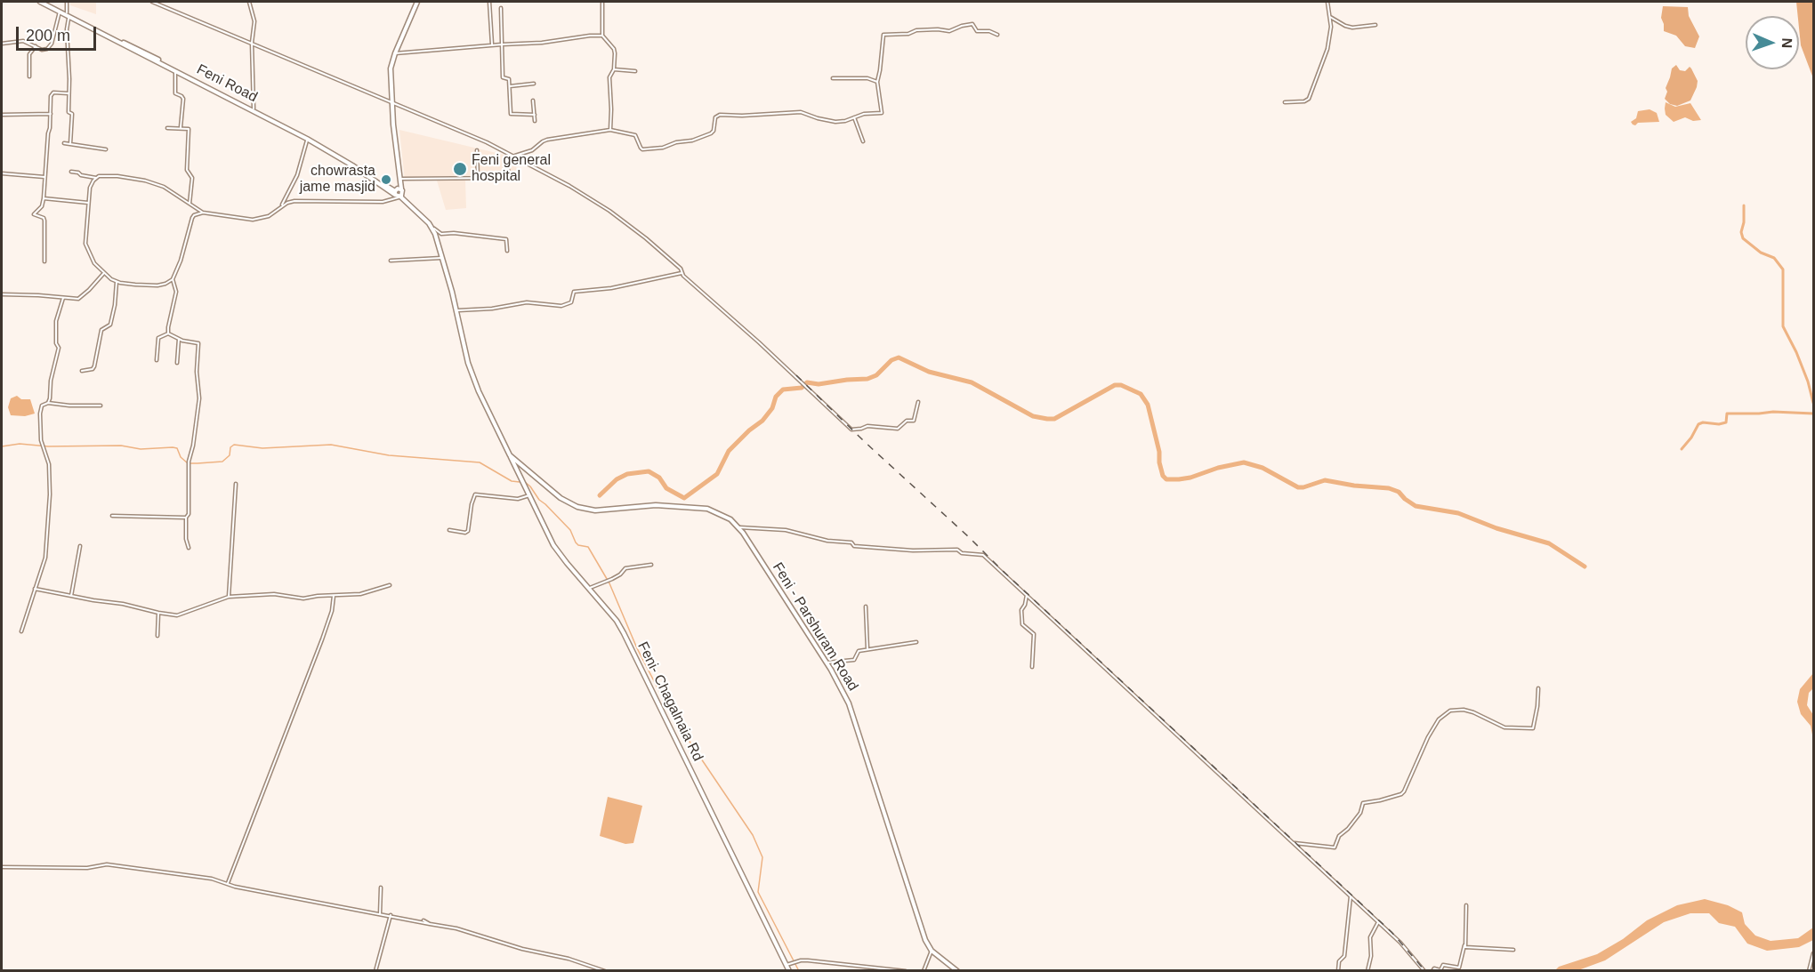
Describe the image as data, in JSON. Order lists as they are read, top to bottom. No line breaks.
{"streets":{"main road":["Feni Road","Feni - Parshuram Road","Feni- Chagalnaia Rd"]},"crossings":[["Feni Road","Feni - Parshuram Road"],["Feni Road","Feni- Chagalnaia Rd"],["Feni - Parshuram Road","Feni- Chagalnaia Rd"]],"places":["Feni general hospital","chowrasta jame masjid"],"scale_bar":"200 m","north":"right"}
